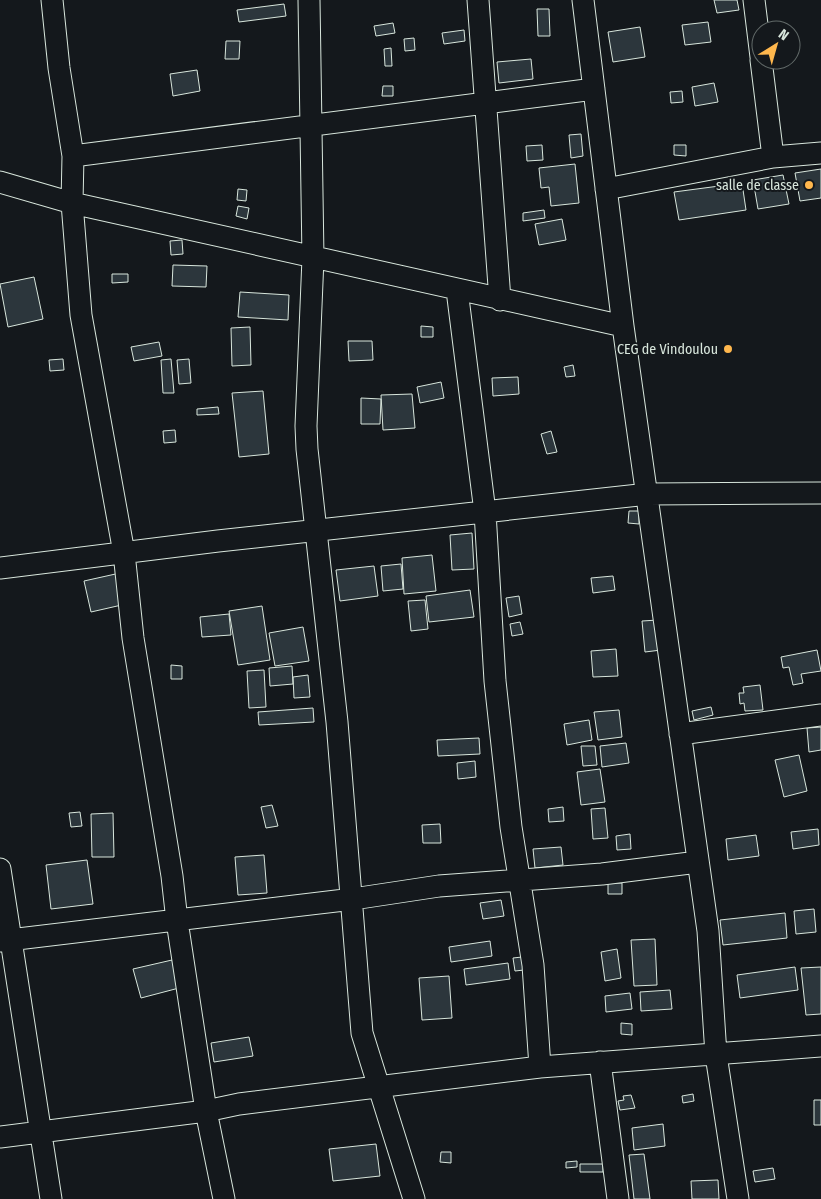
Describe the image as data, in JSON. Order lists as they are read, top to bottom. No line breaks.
{"places":["salle de classe","CEG de Vindoulou"],"north":"top right"}
